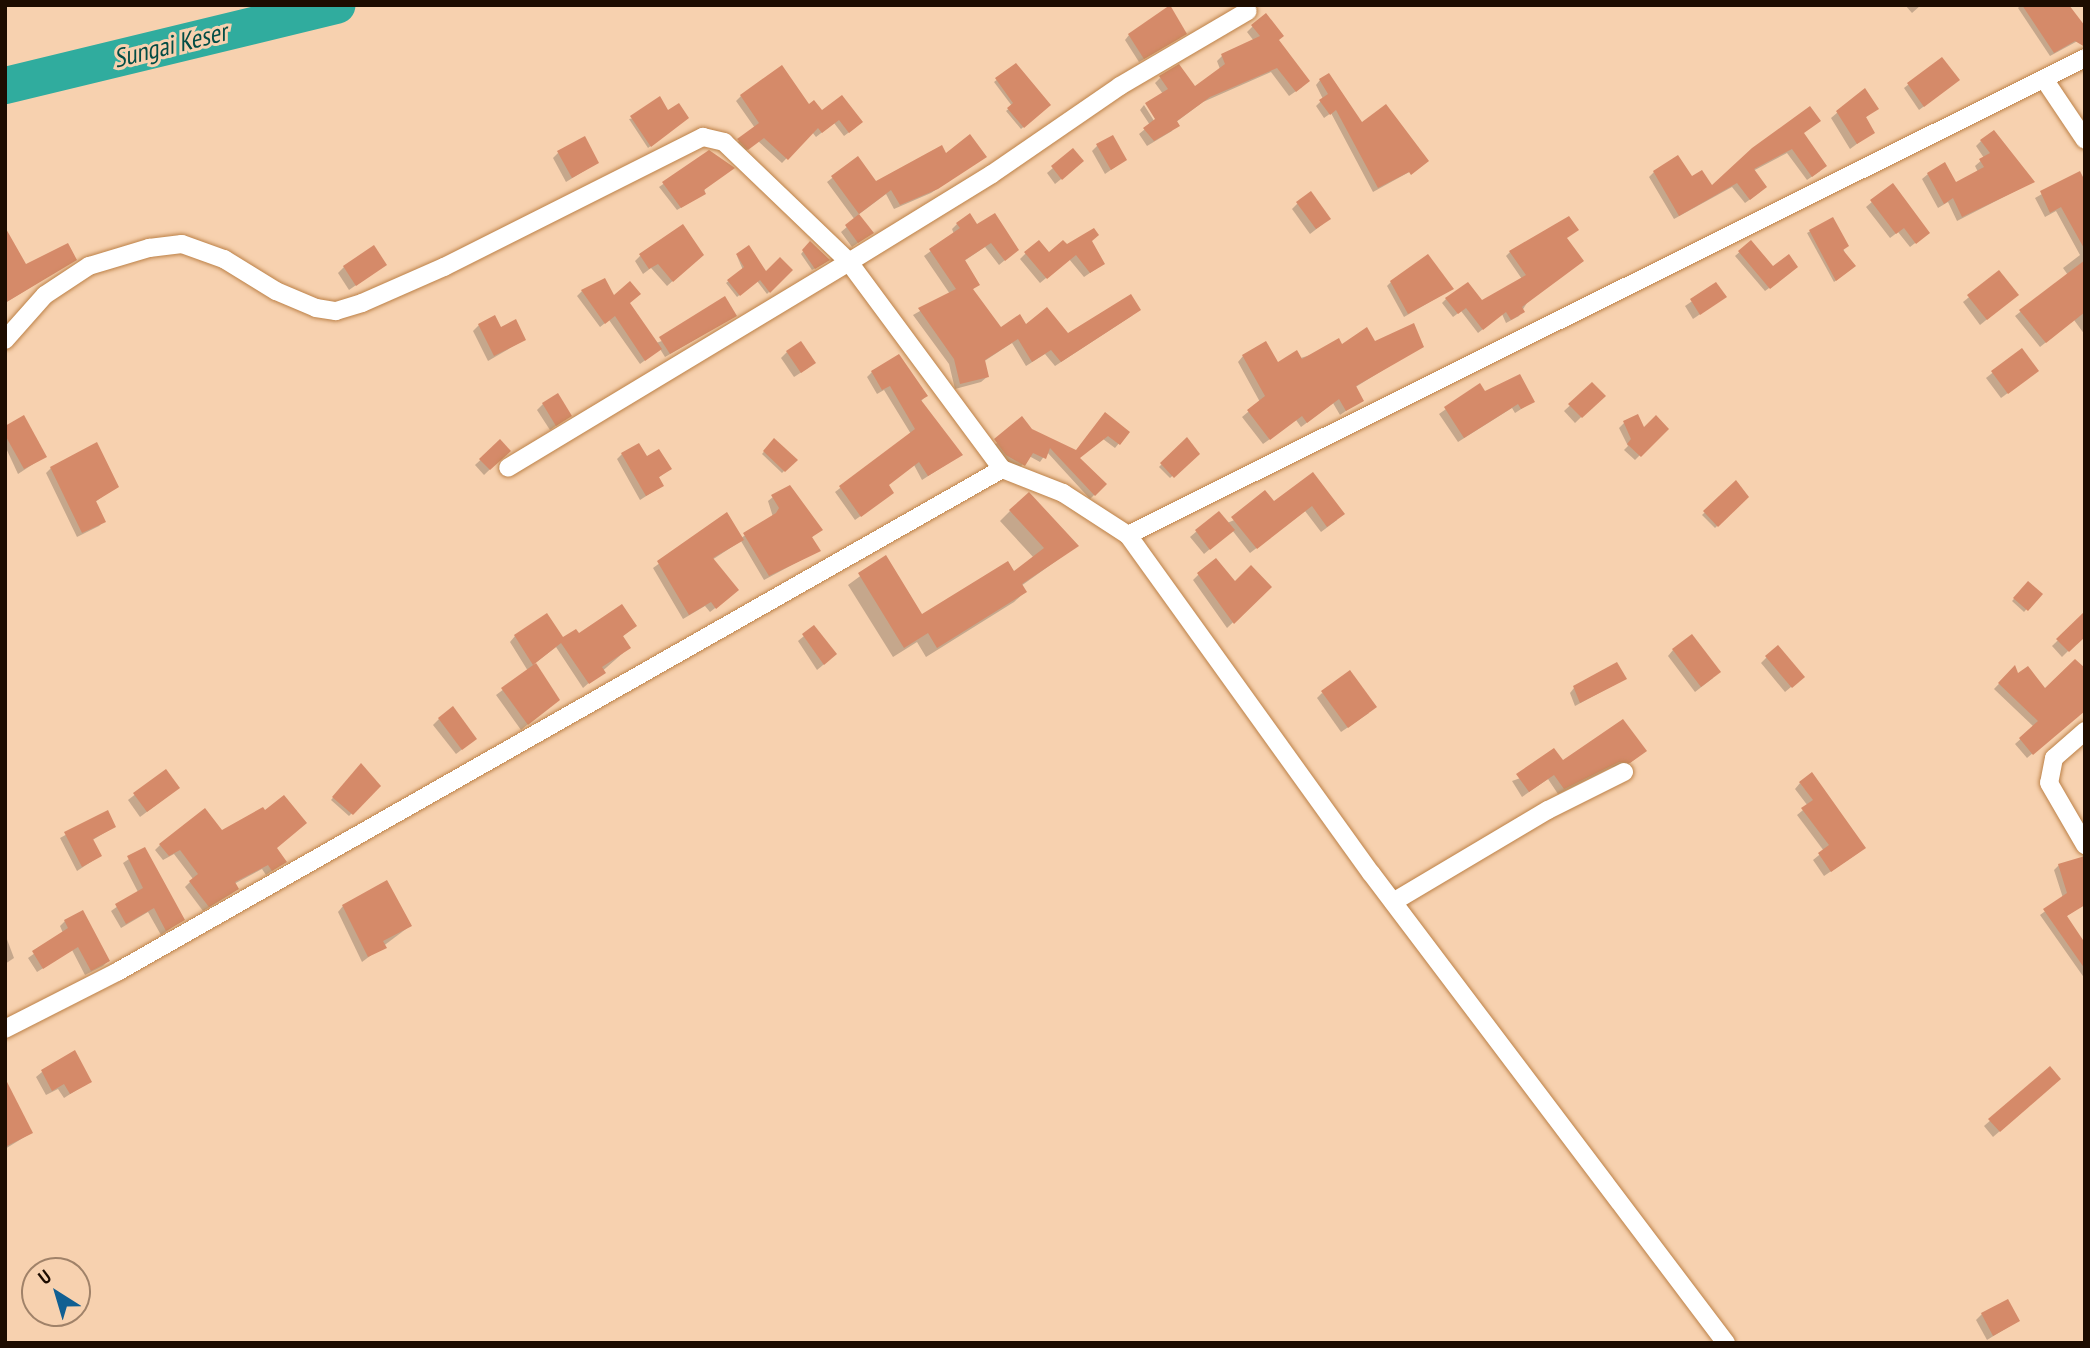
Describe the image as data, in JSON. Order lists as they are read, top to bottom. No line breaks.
{"water":["Sungai Keser"],"north":"top left"}
